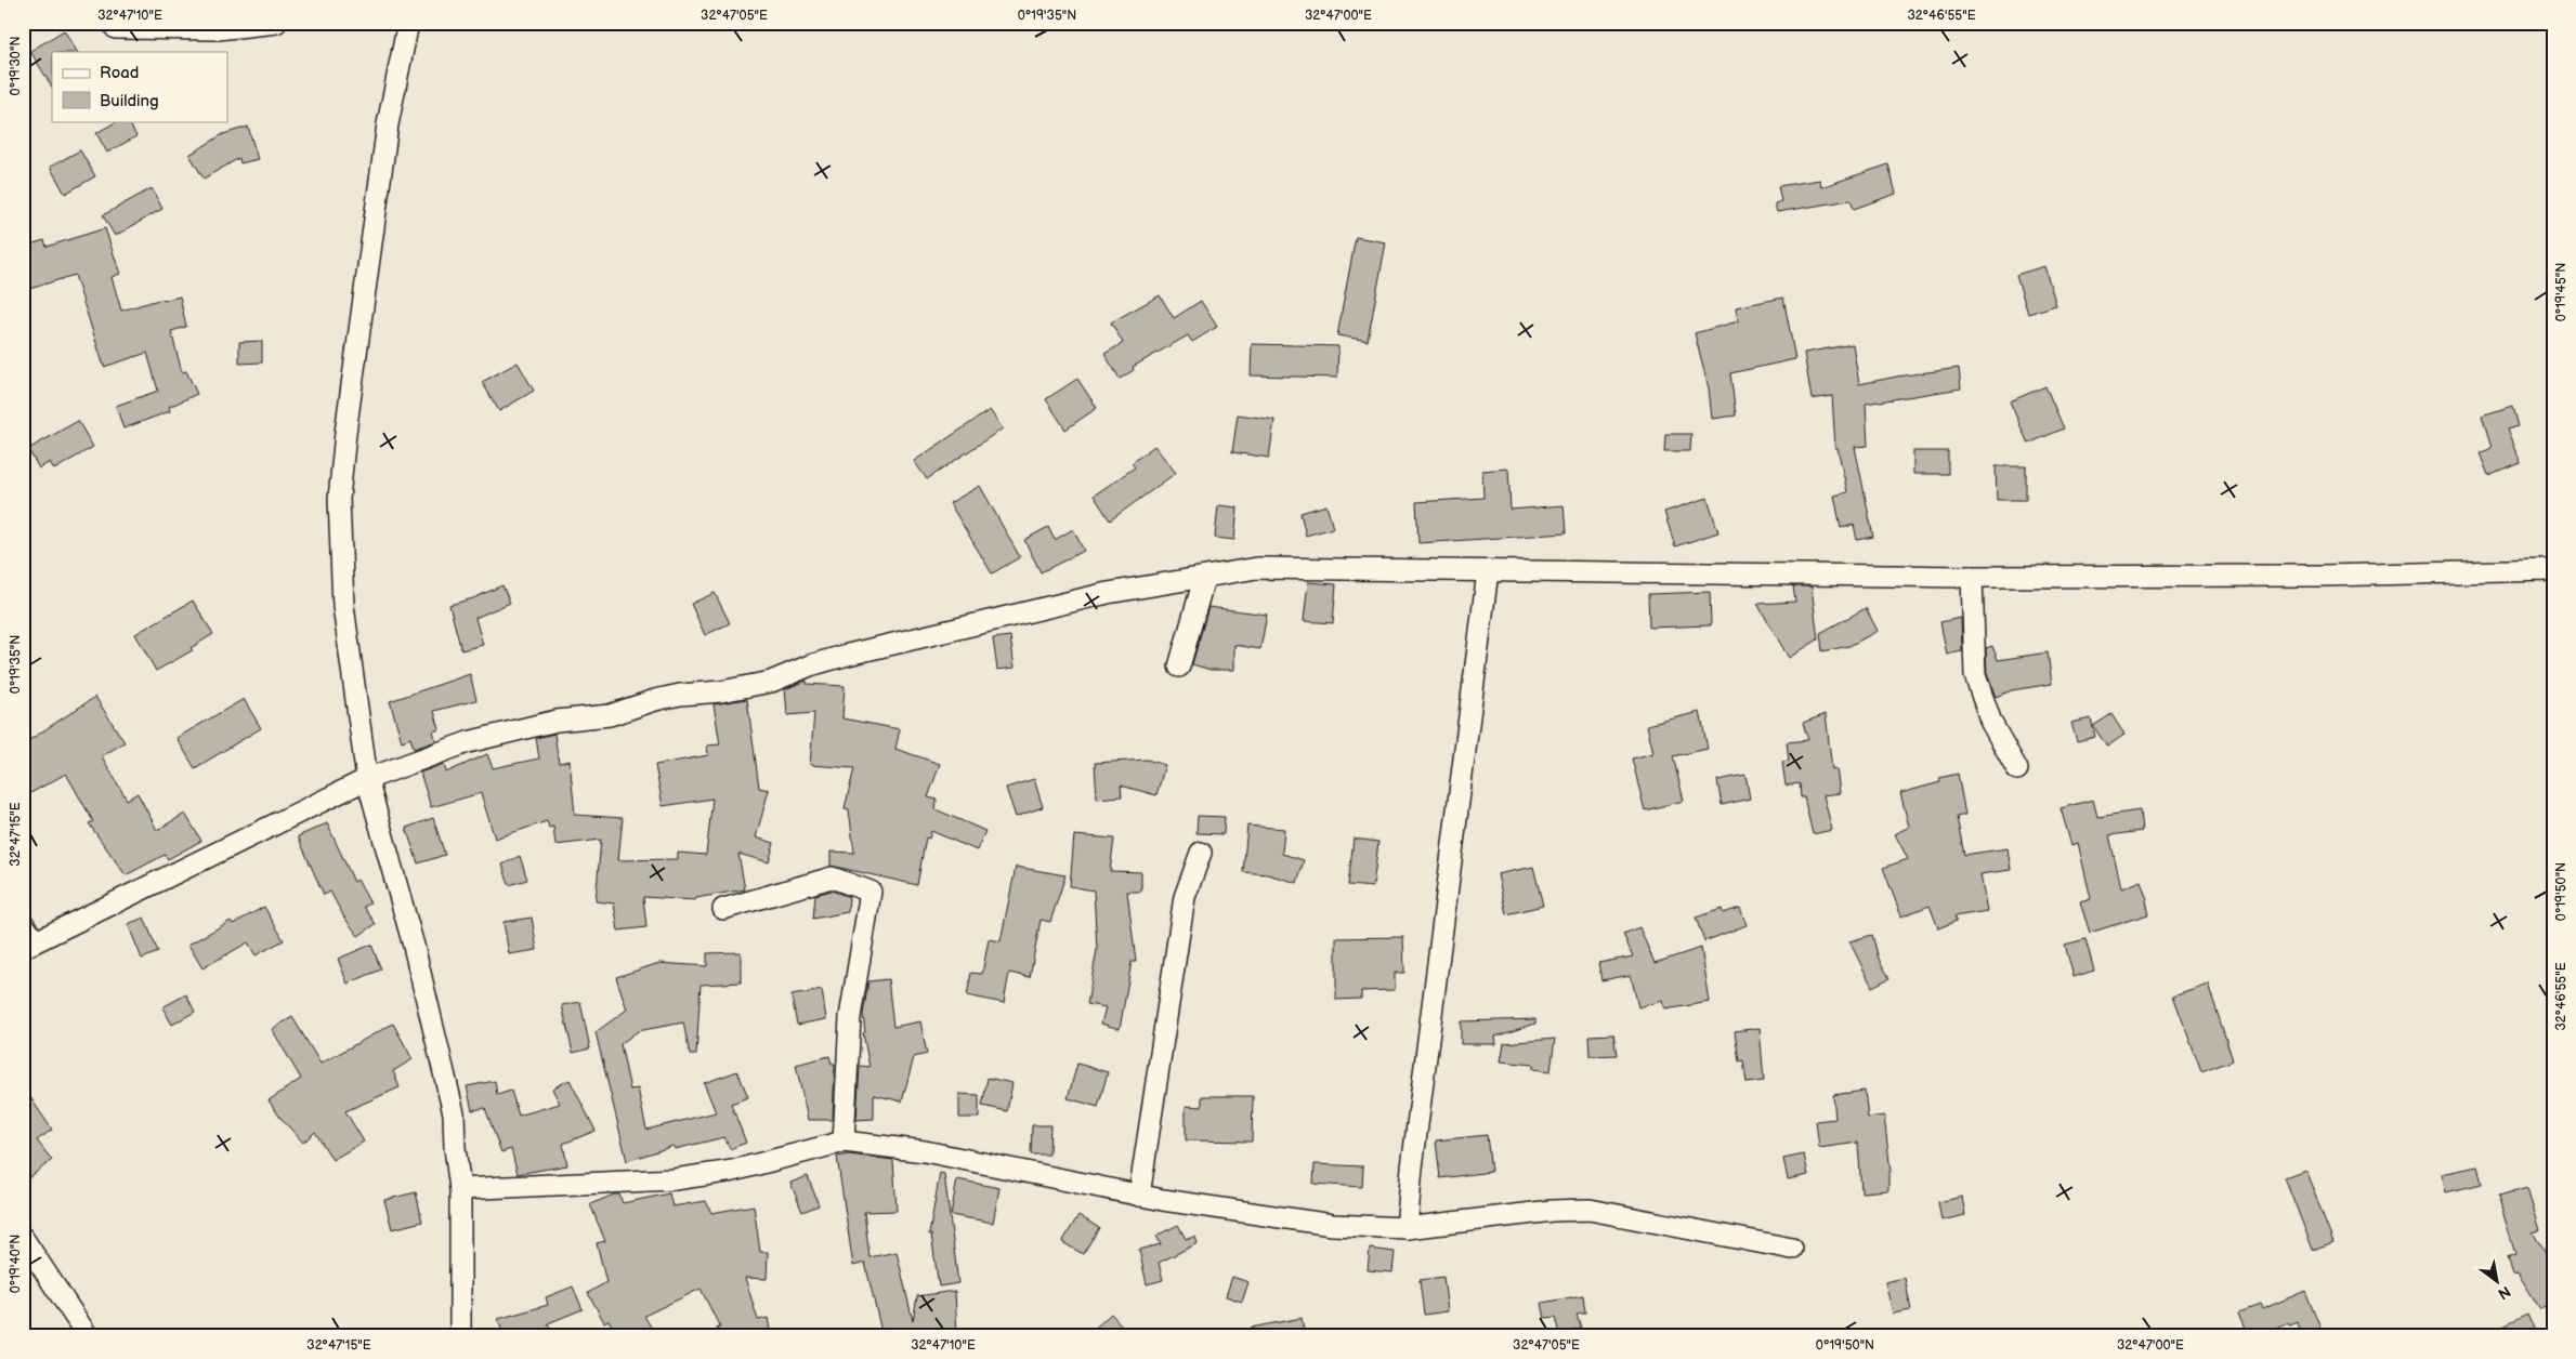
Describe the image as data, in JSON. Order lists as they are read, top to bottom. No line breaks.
{"legend":["Road","Building"],"north":"bottom right","coordinates":["32°47'10\"E","32°47'05\"E","0°19'35\"N","32°47'00\"E","32°46'55\"E","0°19'30\"N","0°19'45\"N","32°47'15\"E","0°19'50\"N","0°19'40\"N"]}
